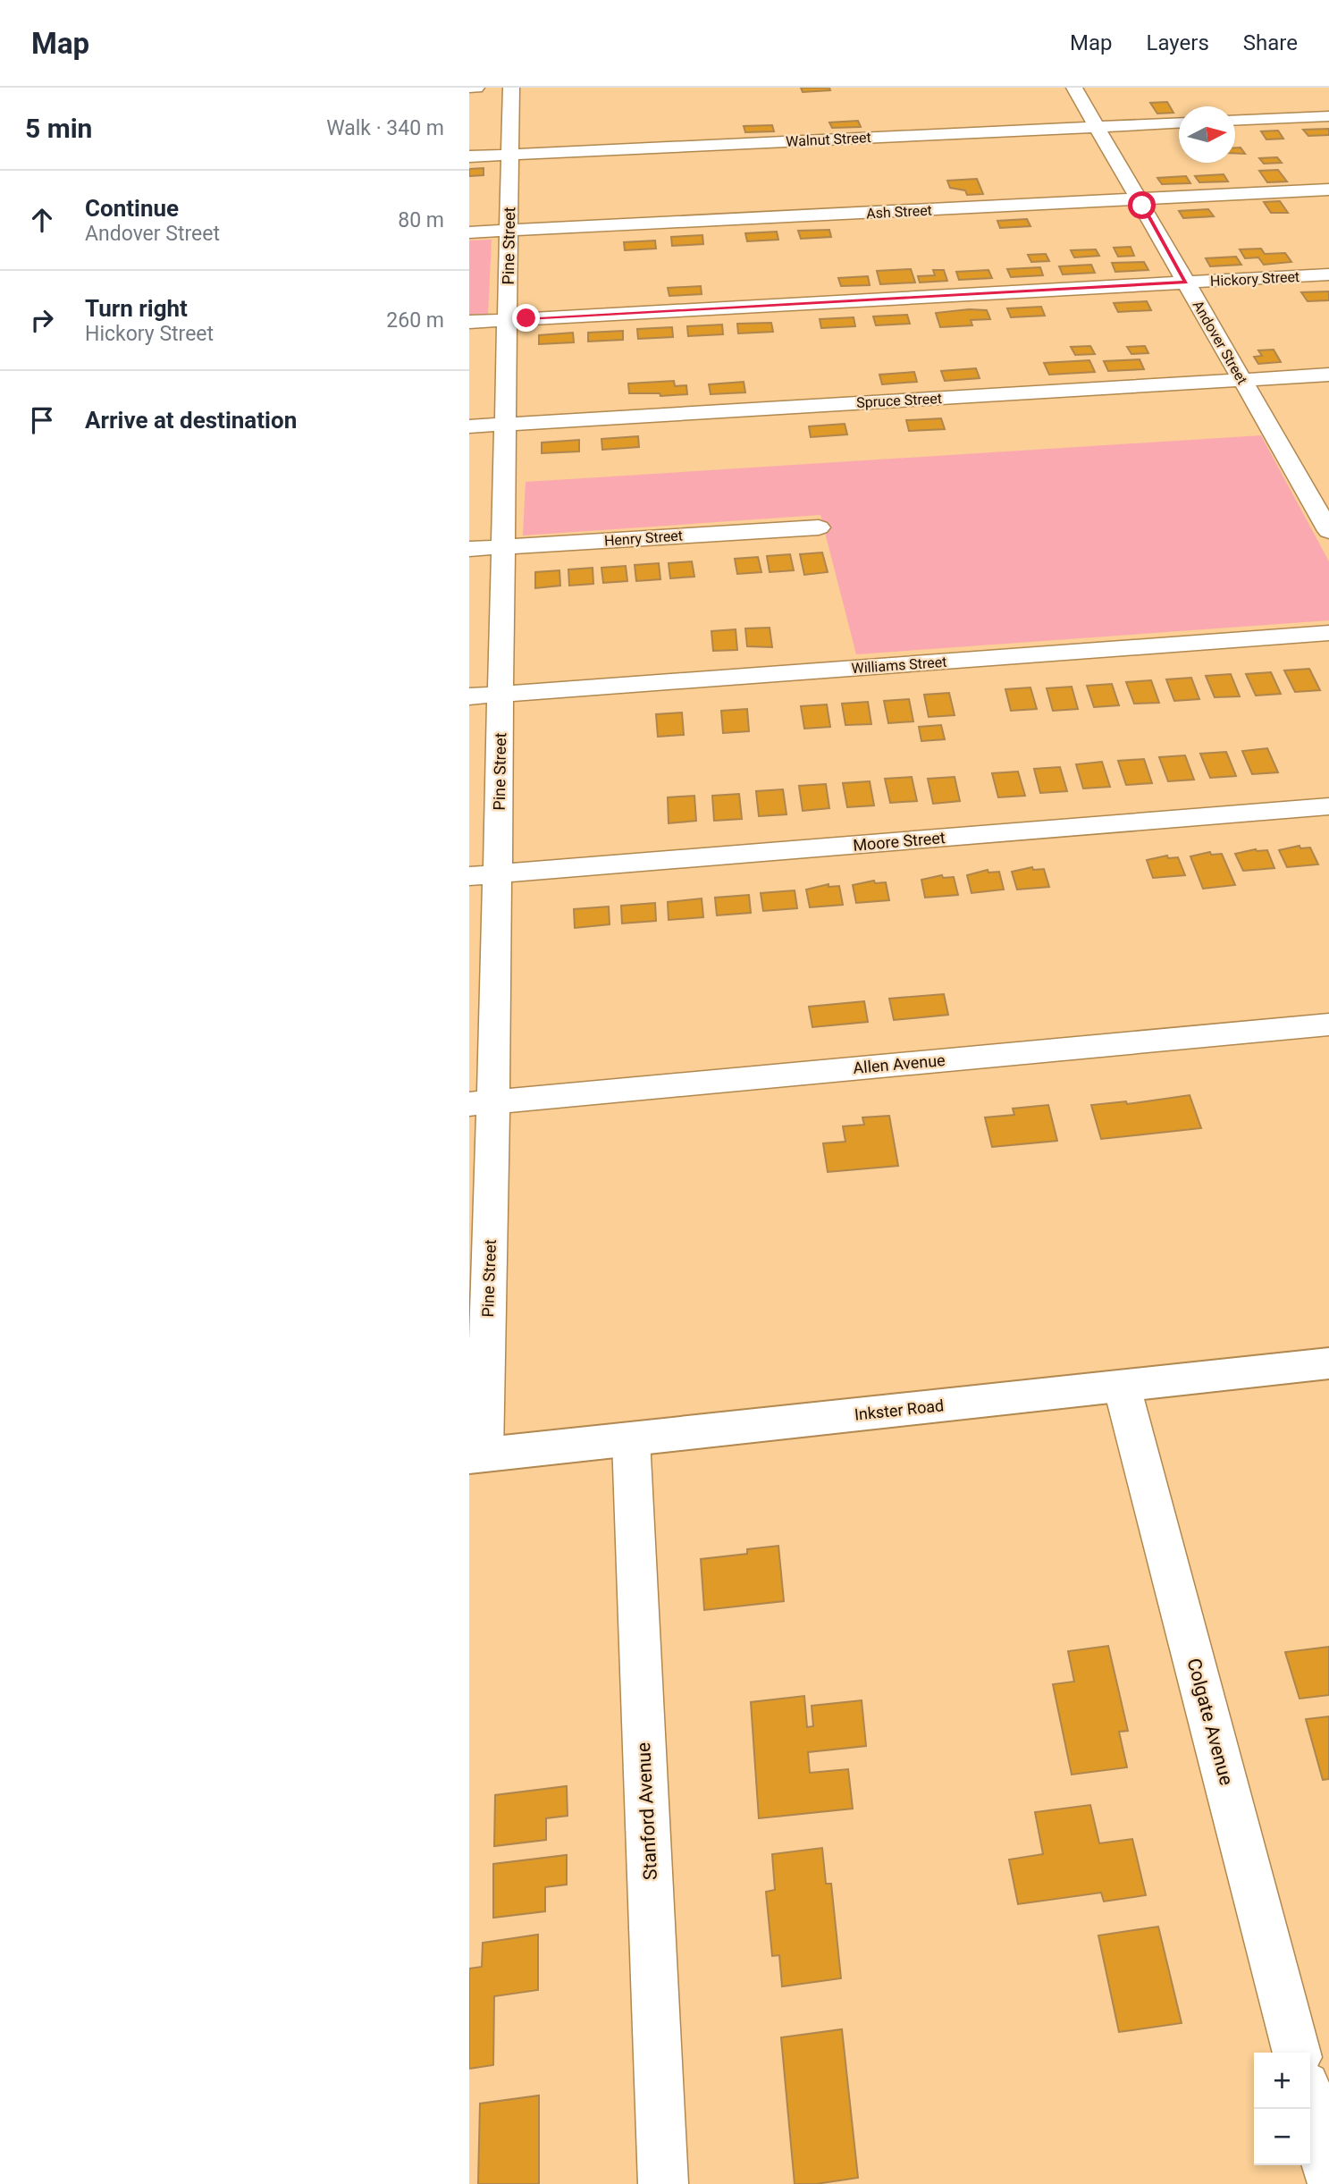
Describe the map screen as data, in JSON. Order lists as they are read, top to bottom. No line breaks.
{"streets":{"main road":["Inkster Road"],"street":["Walnut Street","Ash Street","Pine Street","Hickory Street","Andover Street","Spruce Street","Henry Street","Williams Street","Moore Street","Allen Avenue","Colgate Avenue","Stanford Avenue"]},"crossings":[["Walnut Street","Pine Street"],["Walnut Street","Andover Street"],["Ash Street","Pine Street"],["Ash Street","Andover Street"],["Pine Street","Hickory Street"],["Pine Street","Spruce Street"],["Pine Street","Henry Street"],["Pine Street","Williams Street"],["Pine Street","Moore Street"],["Pine Street","Allen Avenue"],["Pine Street","Inkster Road"],["Hickory Street","Andover Street"],["Andover Street","Spruce Street"],["Inkster Road","Colgate Avenue"],["Inkster Road","Stanford Avenue"]],"north":"right","page":{"header":"Map","nav":["Map","Layers","Share"],"heading":["5 min","Walk · 340 m"],"list":[["Continue","Andover Street","80 m"],["Turn right","Hickory Street","260 m"],"Arrive at destination"],"map_buttons":["+","−"]}}
